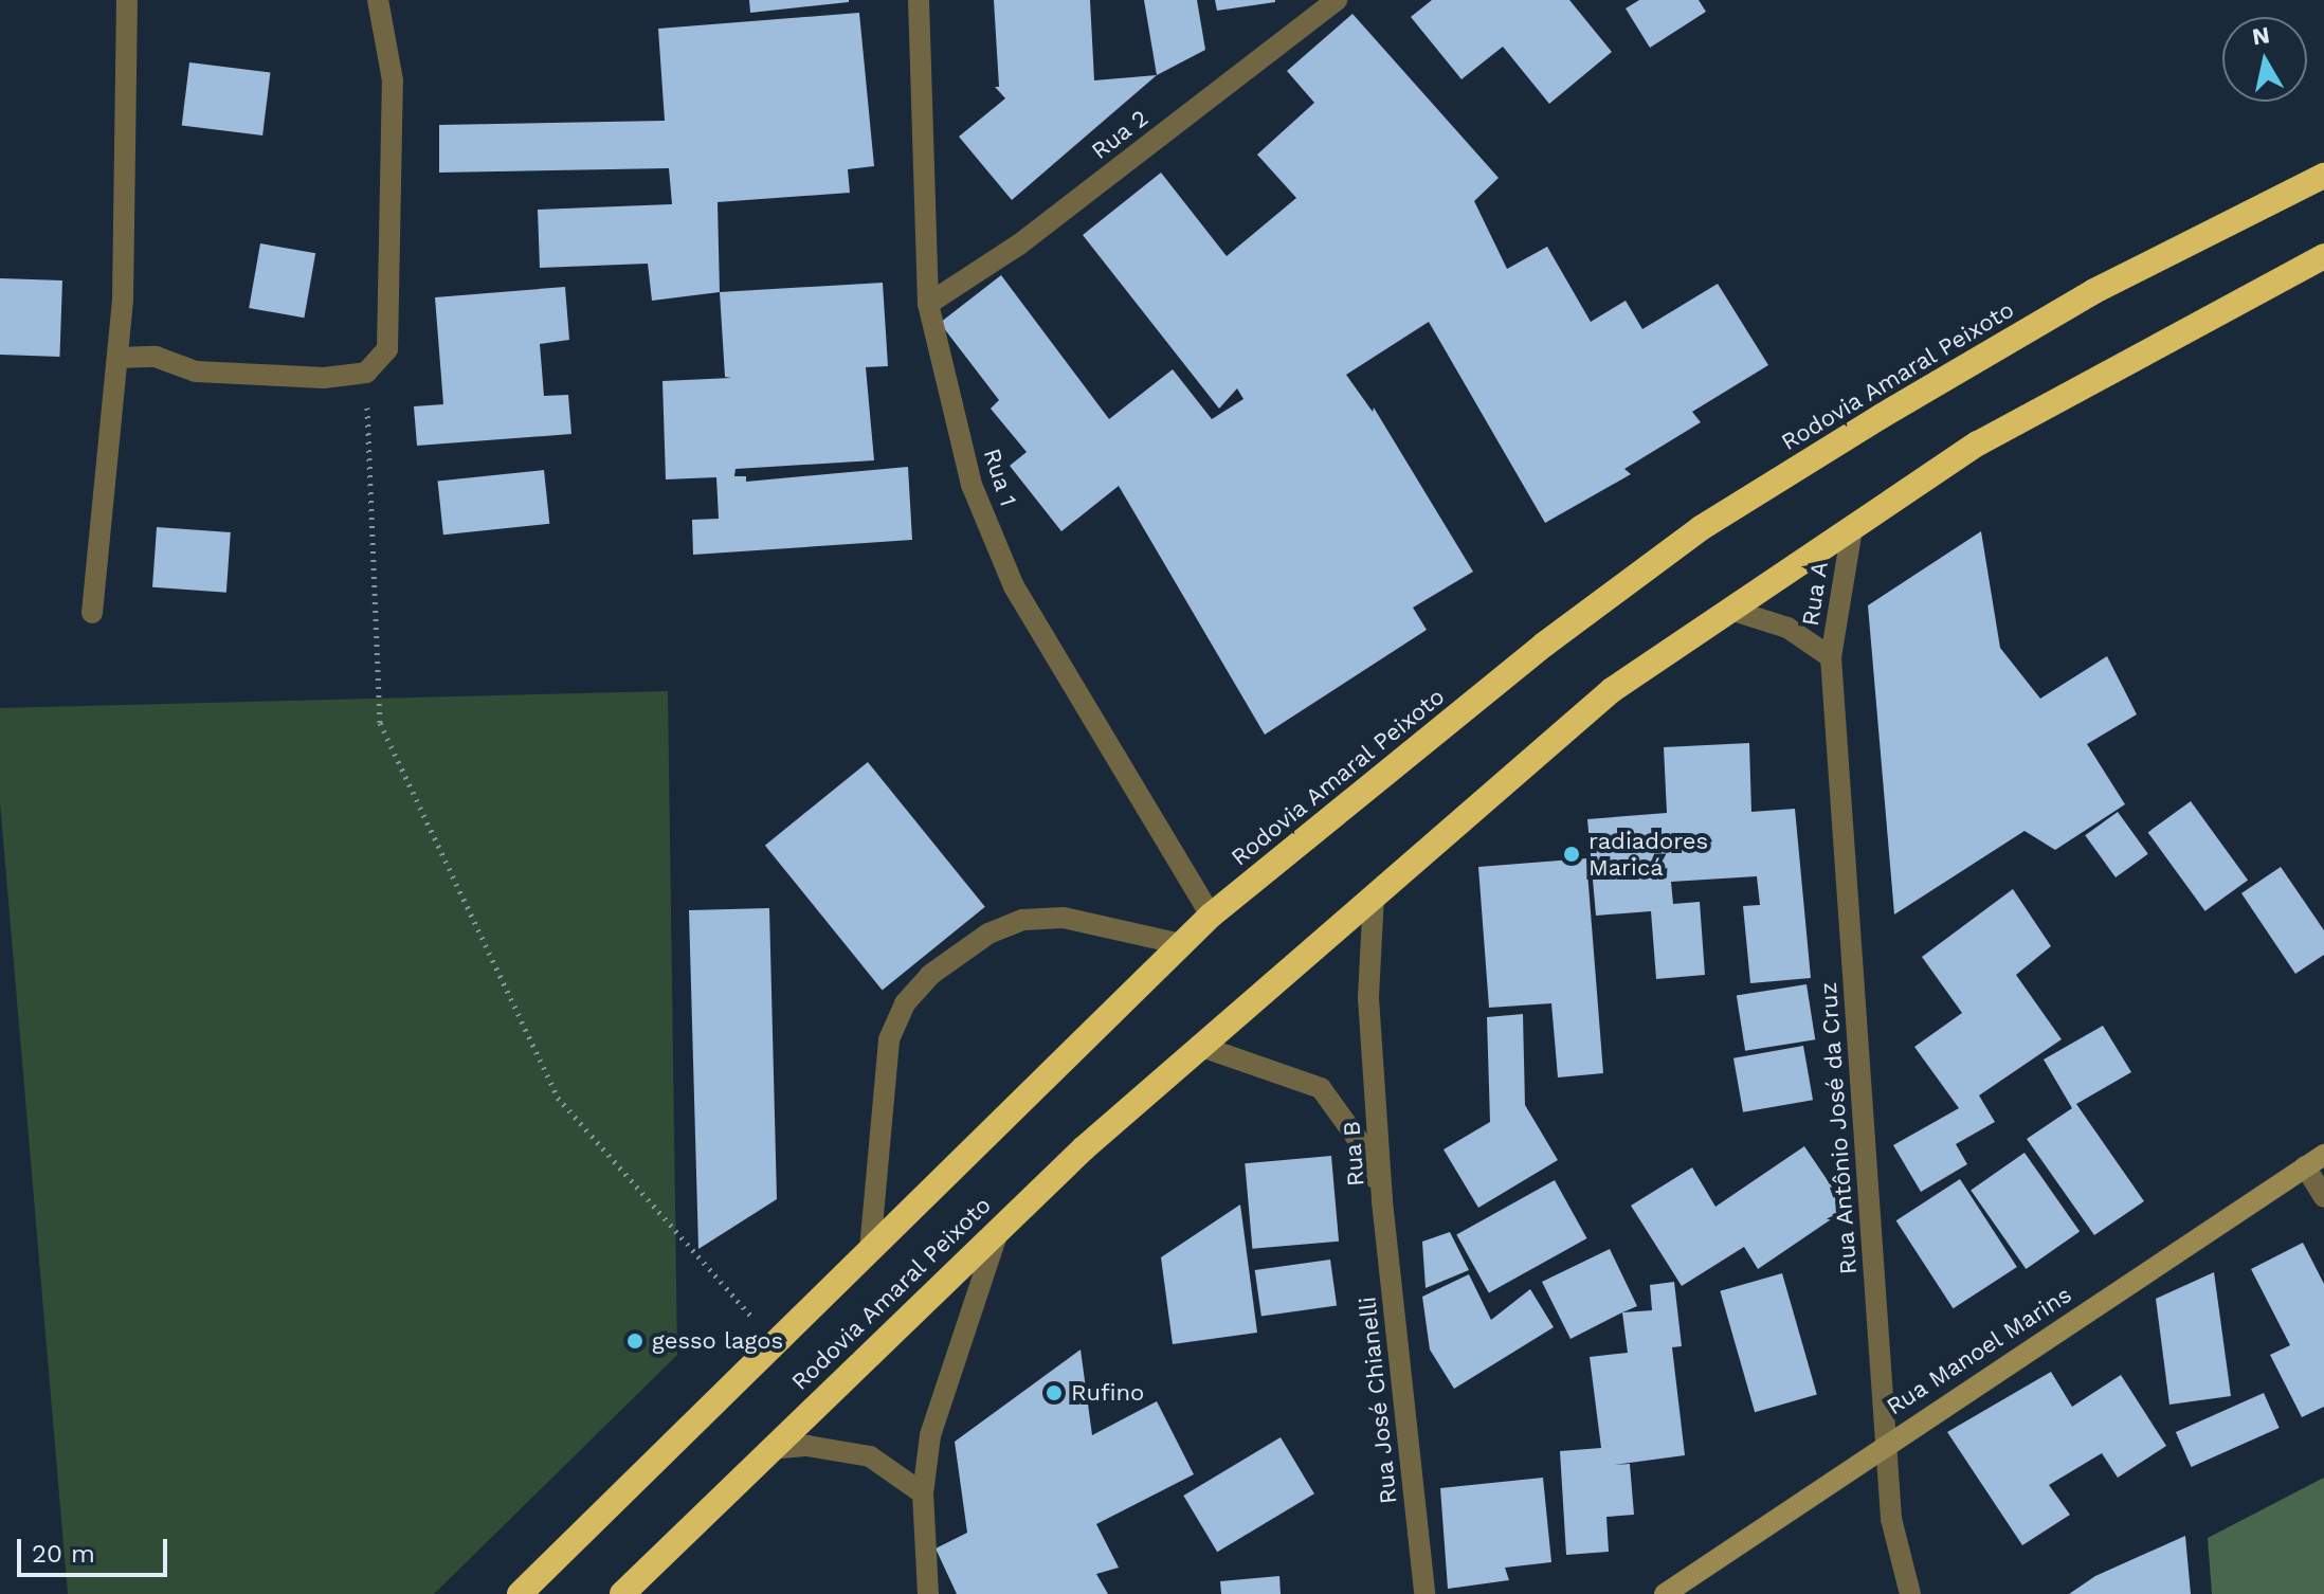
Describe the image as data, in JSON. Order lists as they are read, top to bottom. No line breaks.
{"streets":{"highway":["Rodovia Amaral Peixoto"],"main road":["Rua Manoel Marins"],"street":["Rua 2","Rua 1","Rua A","Rua Antônio José da Cruz","Rua B","Rua José Chianelli"]},"crossings":[["Rua 2","Rua 1"],["Rodovia Amaral Peixoto","Rua 1"],["Rodovia Amaral Peixoto","Rua A"],["Rodovia Amaral Peixoto","Rua B"],["Rua A","Rua Antônio José da Cruz"],["Rua Antônio José da Cruz","Rua Manoel Marins"],["Rua B","Rua José Chianelli"]],"places":["radiadores Maricá","gesso lagos","Rufino"],"scale_bar":"20 m","north":"top"}
